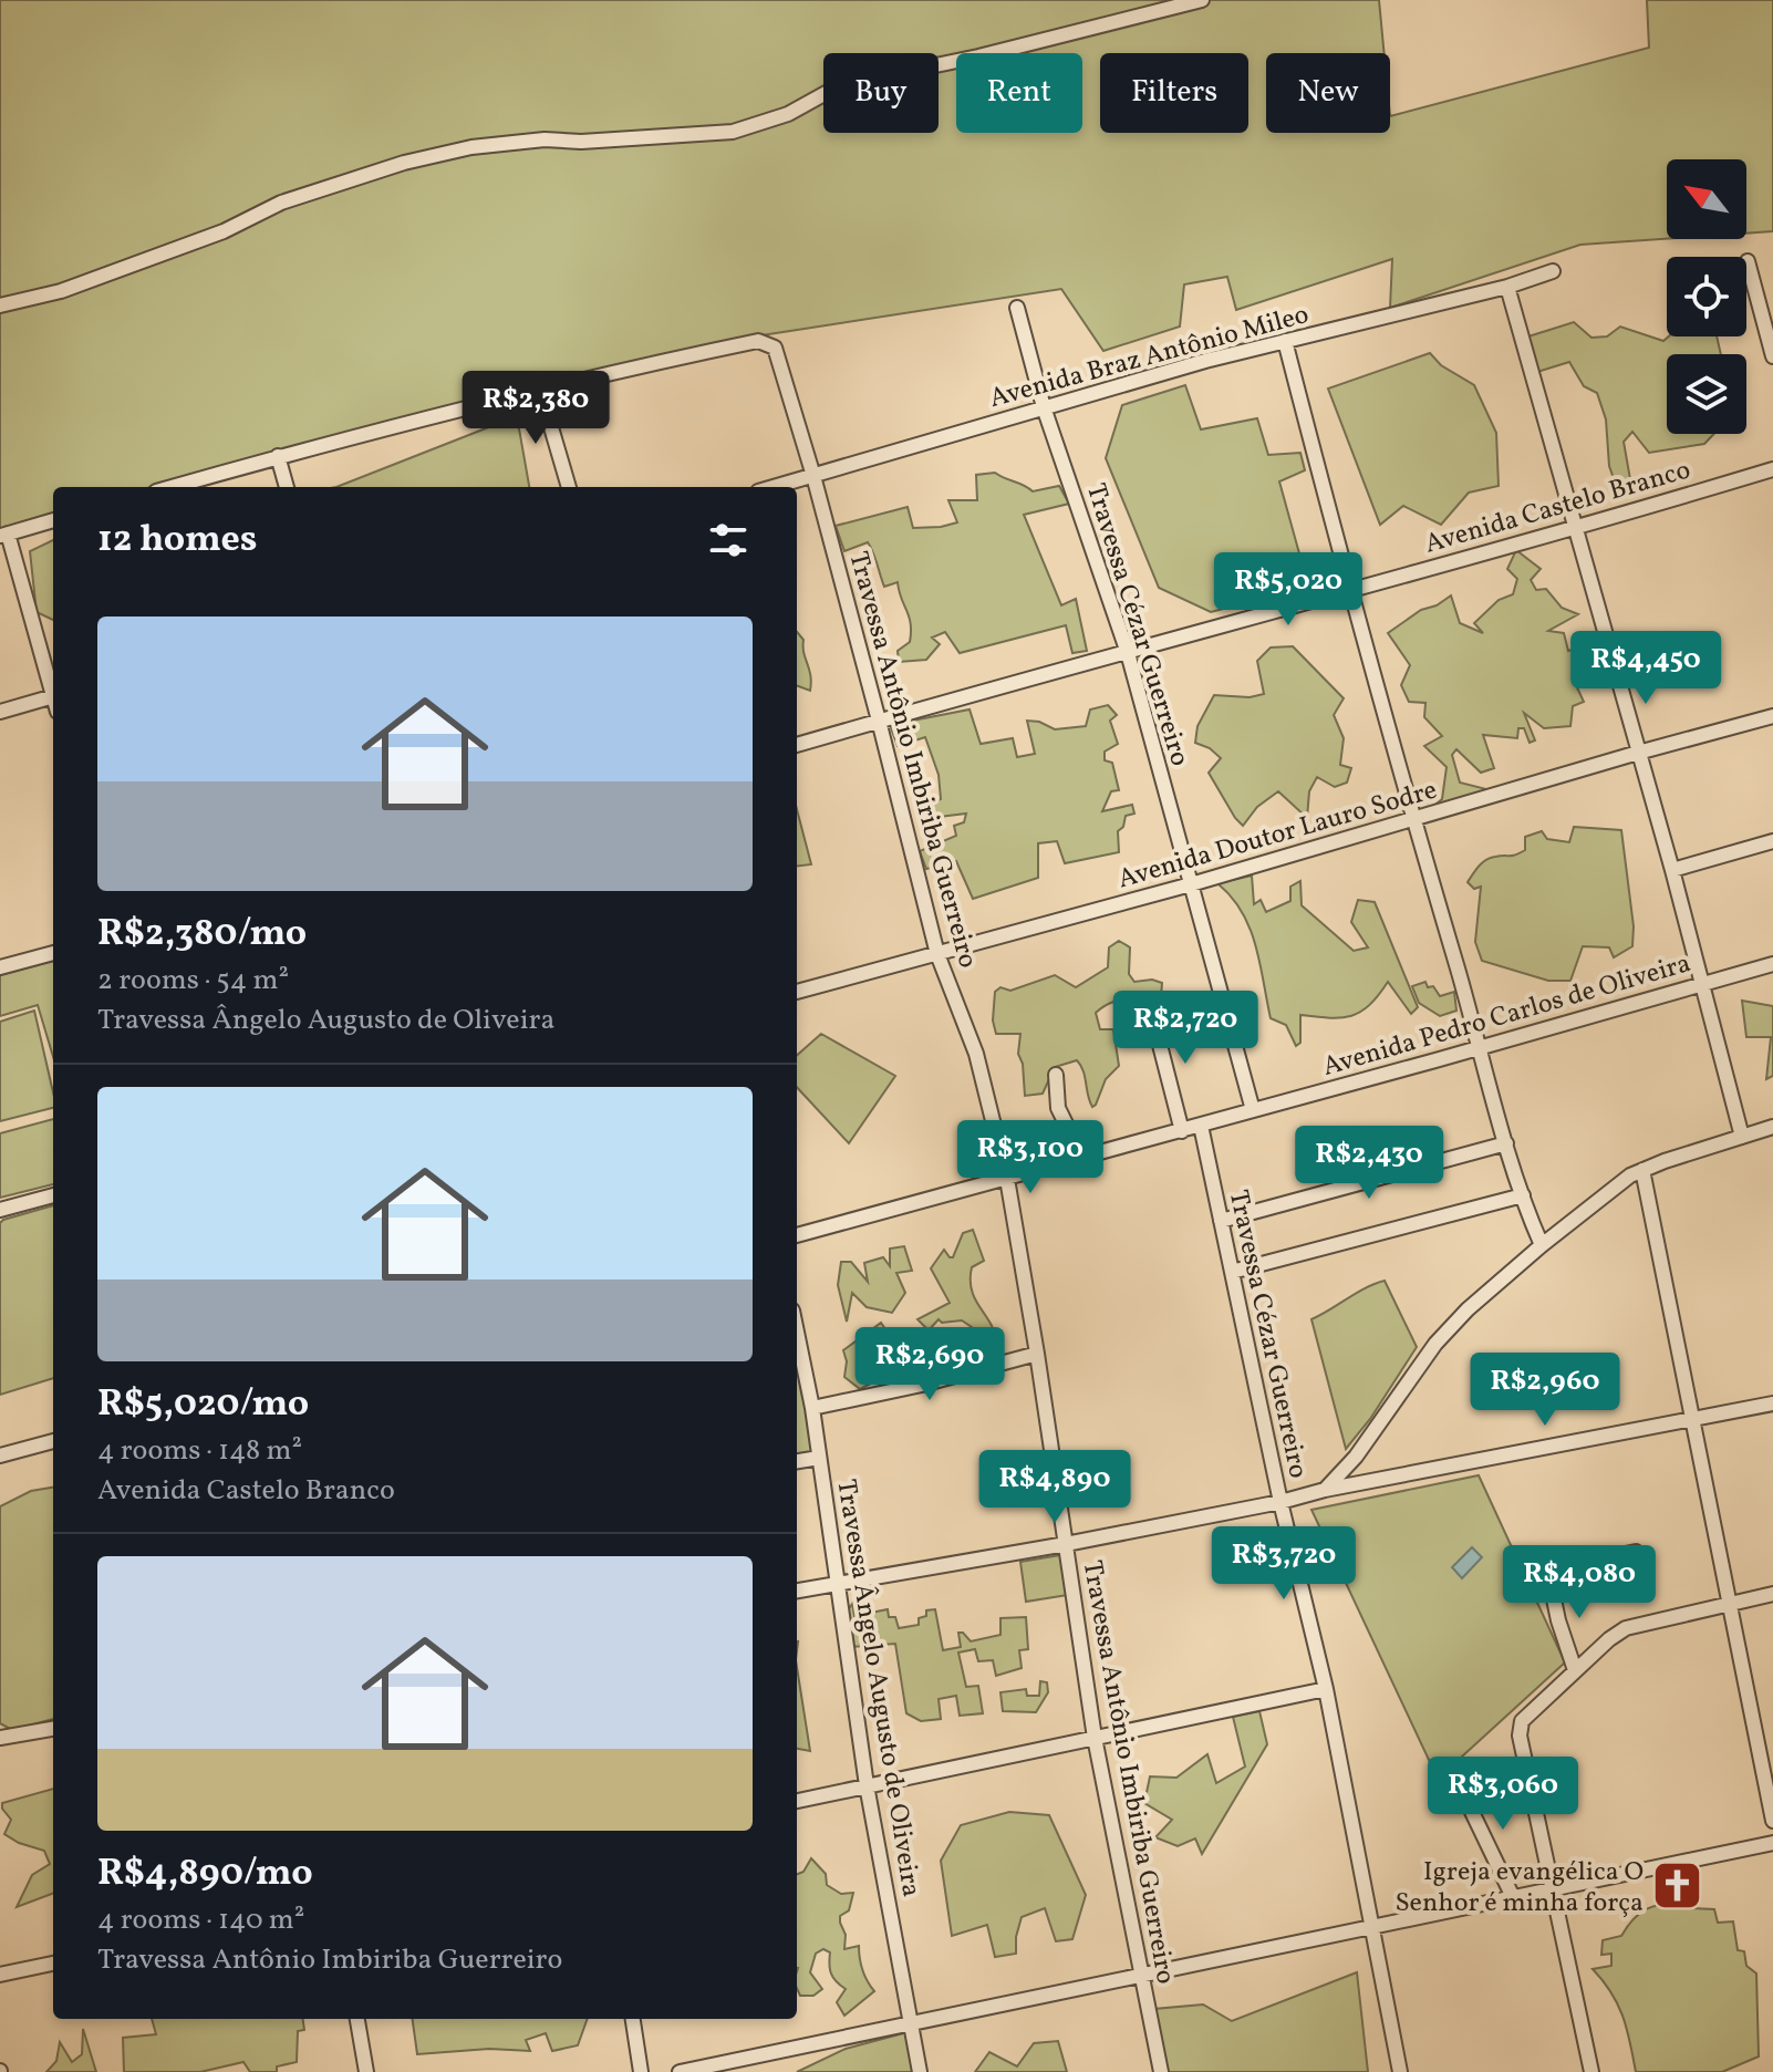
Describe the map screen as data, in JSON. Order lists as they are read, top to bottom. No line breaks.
{"streets":{"street":["Avenida Braz Antônio Mileo","Avenida Castelo Branco","Travessa Cézar Guerreiro","Travessa Antônio Imbiriba Guerreiro","Avenida Doutor Lauro Sodre","Avenida Pedro Carlos de Oliveira","Travessa Ângelo Augusto de Oliveira"]},"crossings":[["Avenida Braz Antônio Mileo","Travessa Cézar Guerreiro"],["Avenida Braz Antônio Mileo","Travessa Antônio Imbiriba Guerreiro"],["Avenida Castelo Branco","Travessa Cézar Guerreiro"],["Avenida Castelo Branco","Travessa Antônio Imbiriba Guerreiro"],["Travessa Cézar Guerreiro","Avenida Doutor Lauro Sodre"],["Travessa Cézar Guerreiro","Avenida Pedro Carlos de Oliveira"],["Travessa Antônio Imbiriba Guerreiro","Avenida Doutor Lauro Sodre"],["Travessa Antônio Imbiriba Guerreiro","Avenida Pedro Carlos de Oliveira"]],"places":{"church":["Igreja evangélica O Senhor é minha força"]},"north":"top left","page":{"chip":["Buy","Rent","Filters","New"],"price":["R$2,380","R$5,020","R$4,450","R$2,720","R$3,100","R$2,430","R$2,690","R$2,960","R$4,890","R$3,720","R$4,080","R$3,060"],"heading":"12 homes","list":[{"name":"R$2,380/mo","note":"2 rooms · 54 m² · Travessa Ângelo Augusto de Oliveira"},{"name":"R$5,020/mo","note":"4 rooms · 148 m² · Avenida Castelo Branco"},{"name":"R$4,890/mo","note":"4 rooms · 140 m² · Travessa Antônio Imbiriba Guerreiro"}]}}
